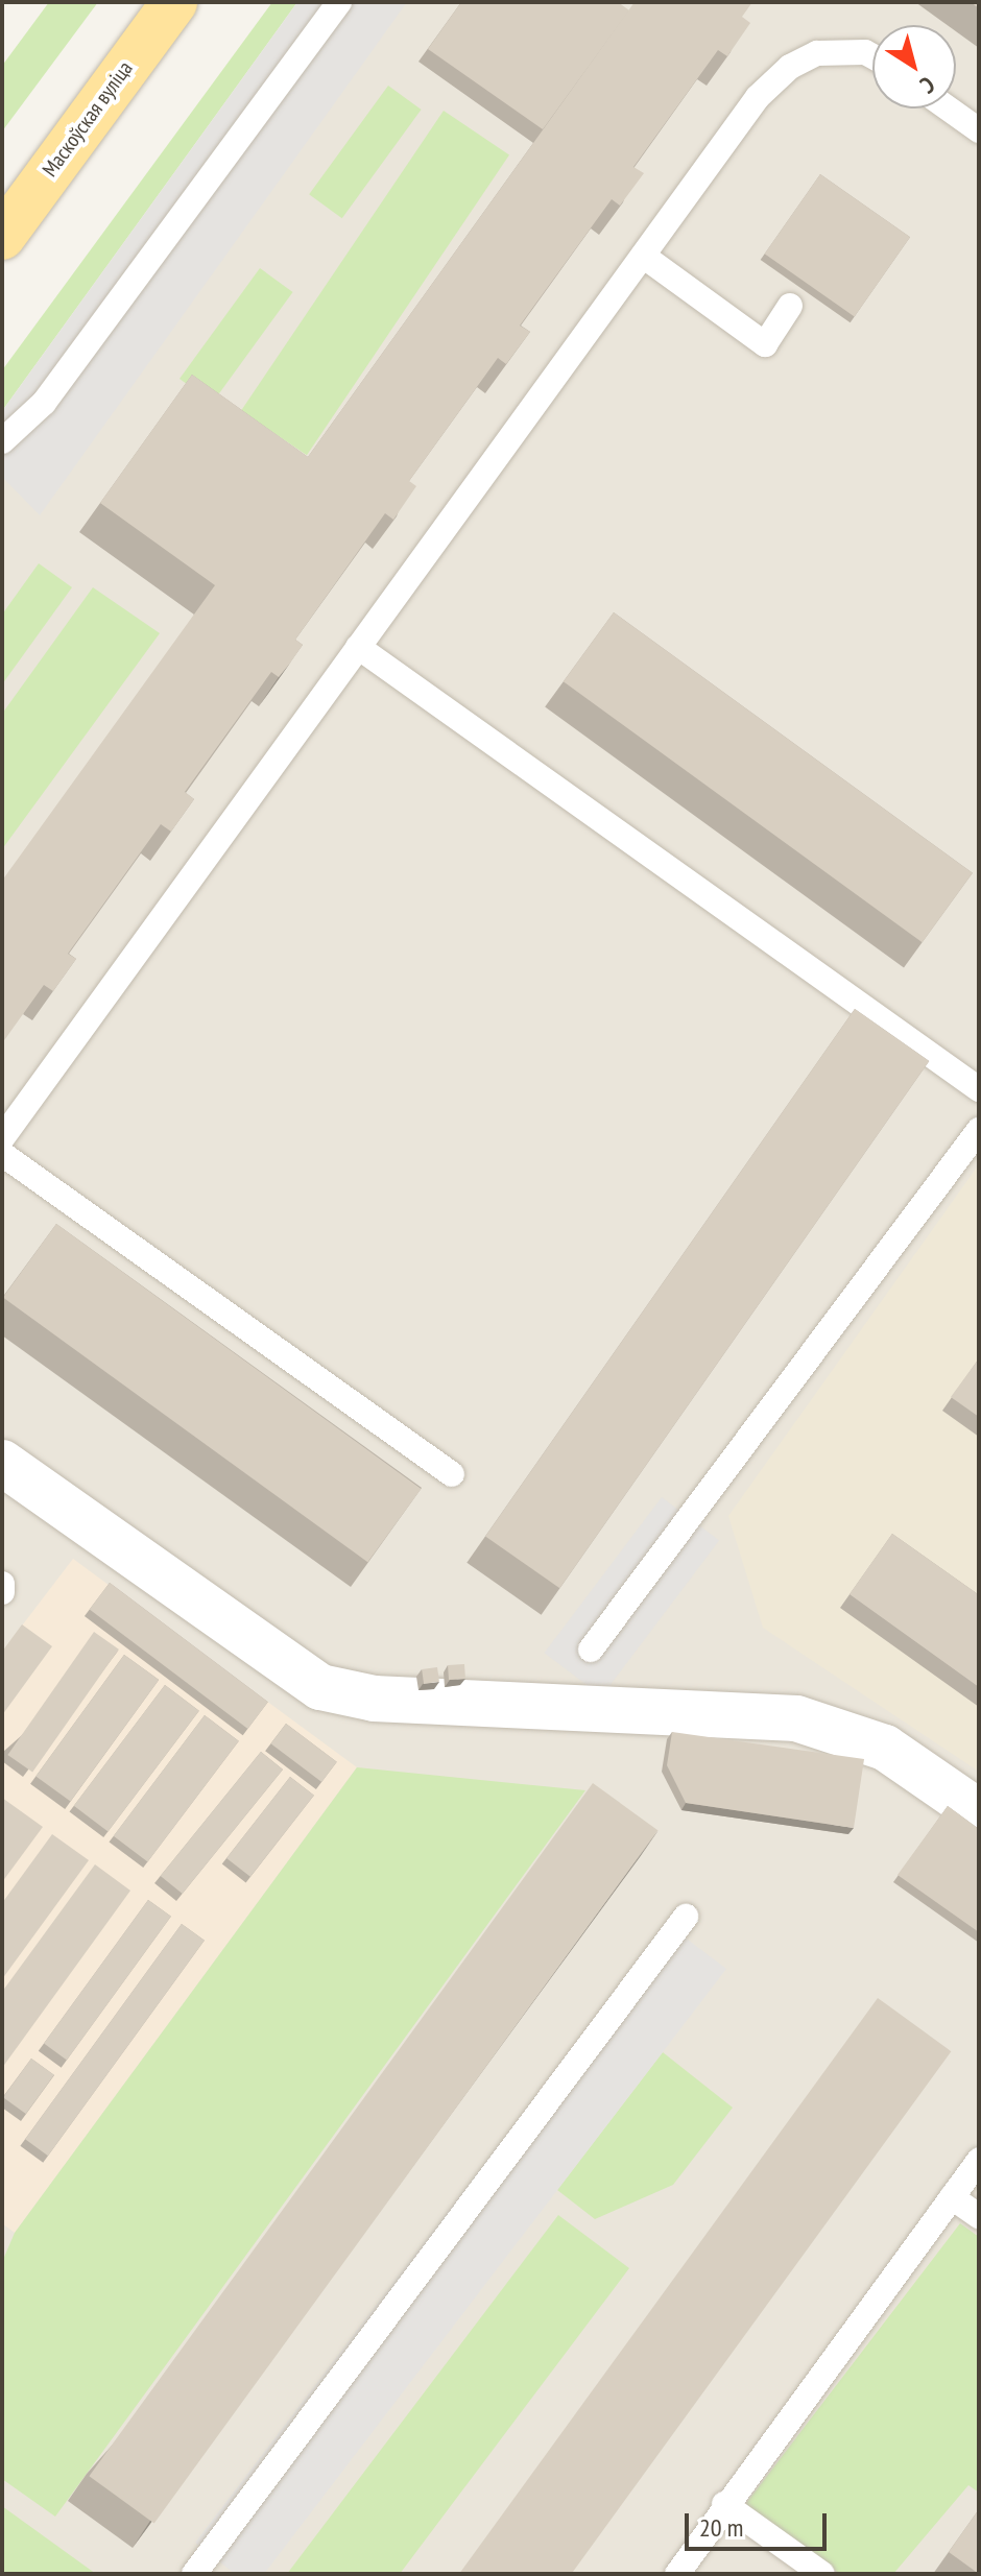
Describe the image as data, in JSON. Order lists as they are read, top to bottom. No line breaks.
{"streets":{"main road":["Маскоўская вуліца"]},"scale_bar":"20 m","north":"bottom right"}
